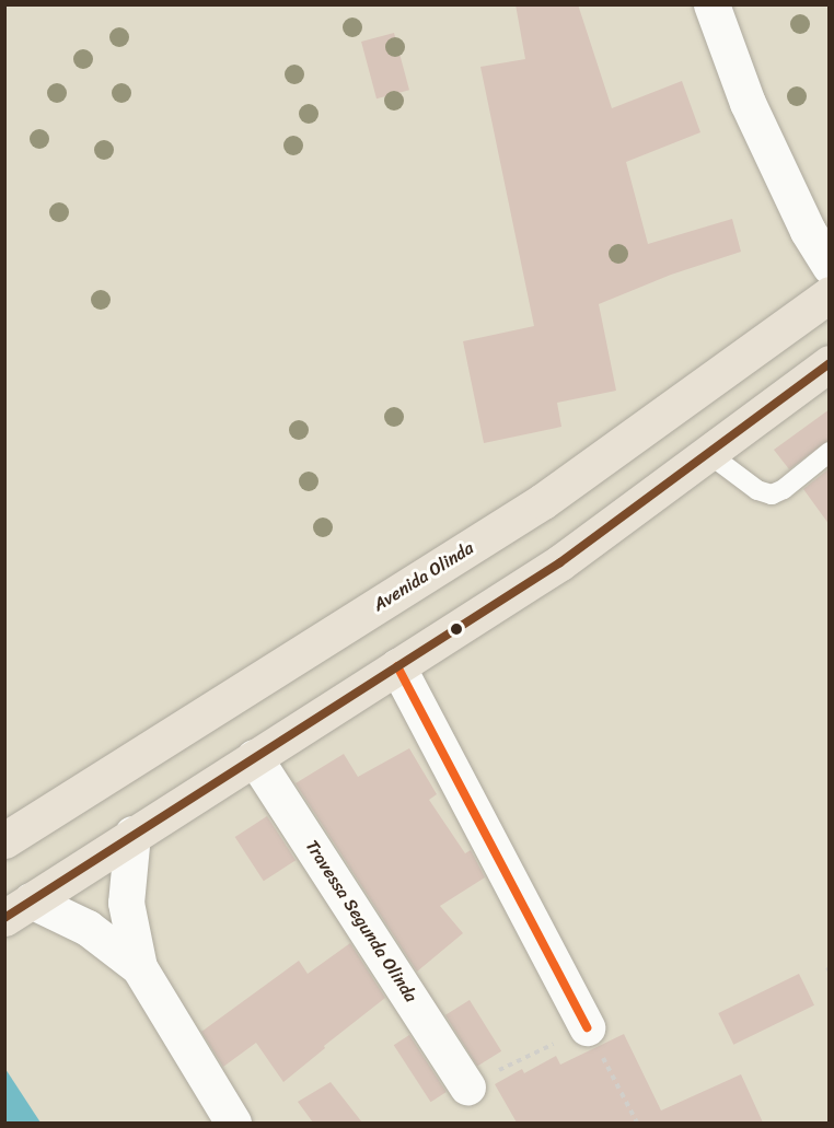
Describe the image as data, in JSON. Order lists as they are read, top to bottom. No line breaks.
{"streets":{"main road":["Avenida Olinda"],"street":["Travessa Segunda Olinda"]}}
